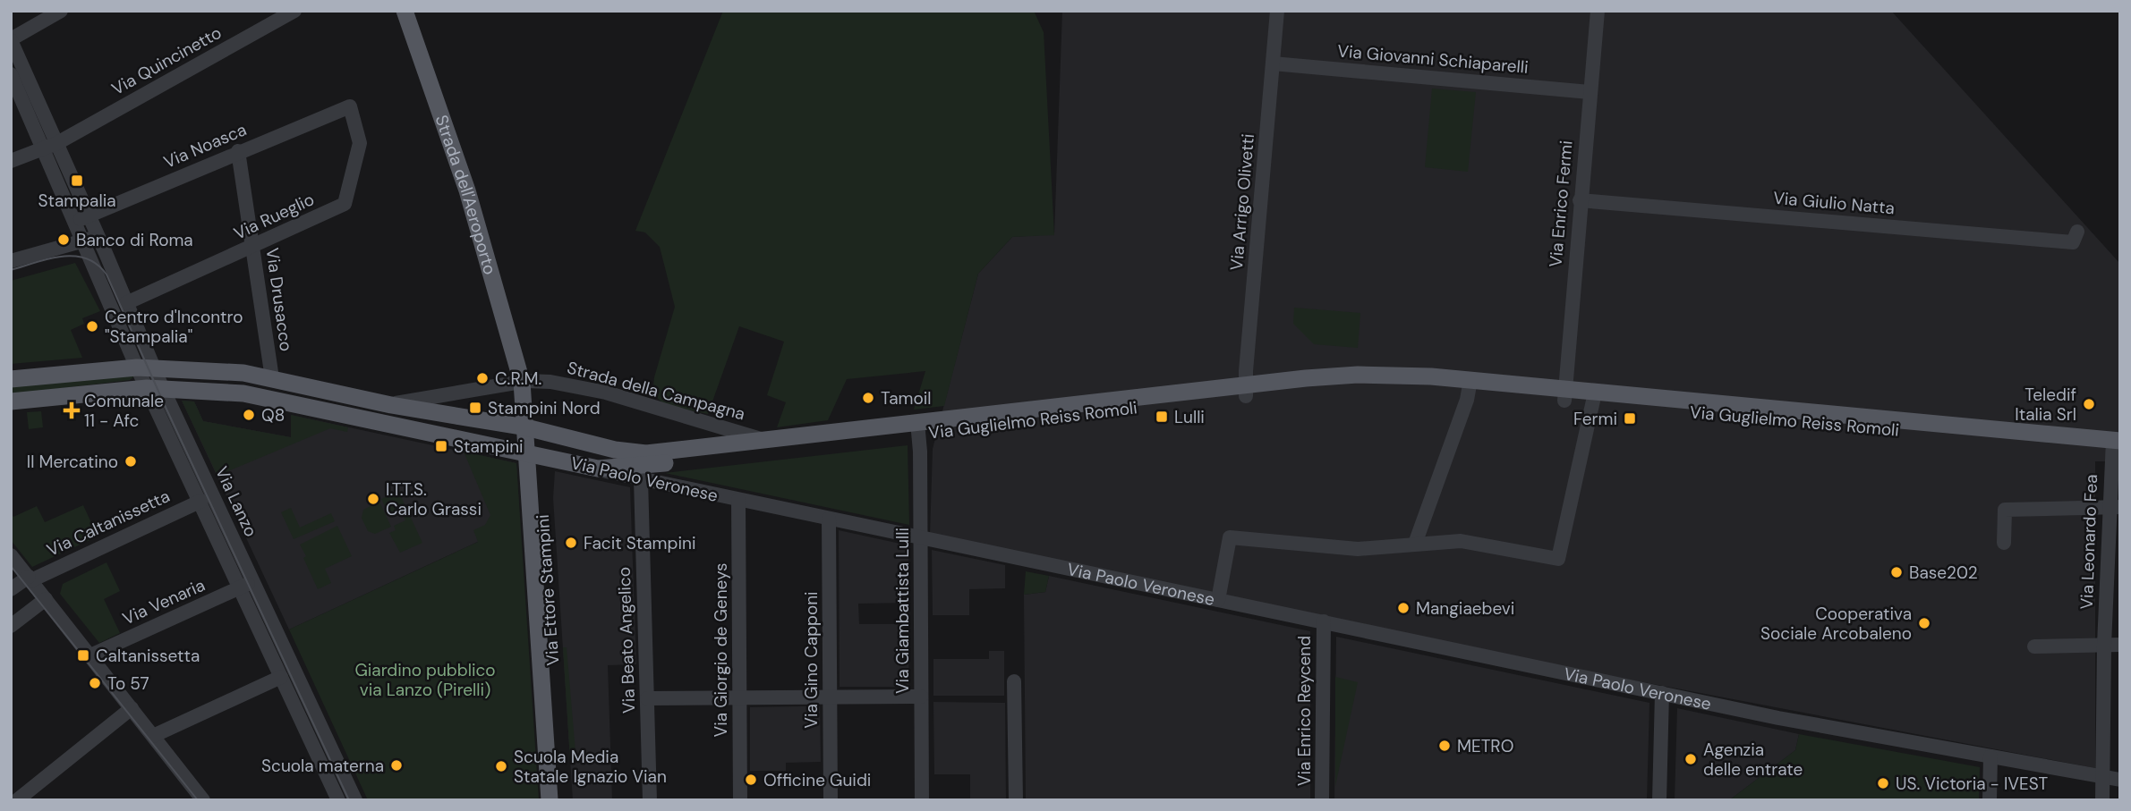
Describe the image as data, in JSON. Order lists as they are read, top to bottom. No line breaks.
{"streets":{"main road":["Strada dell'Aeroporto","Via Guglielmo Reiss Romoli","Via Paolo Veronese","Via Ettore Stampini"],"street":["Via Giovanni Schiaparelli","Via Quincinetto","Via Noasca","Via Arrigo Olivetti","Via Giulio Natta","Via Enrico Fermi","Via Rueglio","Via Drusacco","Strada della Campagna","Via Lanzo","Via Caltanissetta","Via Leonardo Fea","Via Venaria","Via Giambattista Lulli","Via Beato Angelico","Via Giorgio de Geneys","Via Gino Capponi","Via Enrico Reycend"]},"crossings":[["Via Giovanni Schiaparelli","Via Arrigo Olivetti"],["Via Giovanni Schiaparelli","Via Enrico Fermi"],["Via Noasca","Via Rueglio"],["Via Noasca","Via Drusacco"],["Via Noasca","Via Lanzo"],["Strada dell'Aeroporto","Strada della Campagna"],["Strada dell'Aeroporto","Via Ettore Stampini"],["Via Arrigo Olivetti","Via Guglielmo Reiss Romoli"],["Via Giulio Natta","Via Enrico Fermi"],["Via Enrico Fermi","Via Guglielmo Reiss Romoli"],["Via Rueglio","Via Drusacco"],["Via Rueglio","Via Lanzo"],["Via Drusacco","Via Paolo Veronese"],["Strada della Campagna","Via Guglielmo Reiss Romoli"],["Strada della Campagna","Via Paolo Veronese"],["Strada della Campagna","Via Ettore Stampini"],["Via Guglielmo Reiss Romoli","Via Paolo Veronese"],["Via Guglielmo Reiss Romoli","Via Leonardo Fea"],["Via Guglielmo Reiss Romoli","Via Giambattista Lulli"],["Via Paolo Veronese","Via Lanzo"],["Via Paolo Veronese","Via Leonardo Fea"],["Via Paolo Veronese","Via Ettore Stampini"],["Via Paolo Veronese","Via Giambattista Lulli"],["Via Paolo Veronese","Via Beato Angelico"],["Via Paolo Veronese","Via Giorgio de Geneys"],["Via Paolo Veronese","Via Gino Capponi"],["Via Paolo Veronese","Via Enrico Reycend"],["Via Lanzo","Via Caltanissetta"],["Via Lanzo","Via Venaria"]],"parks":["Giardino pubblico via Lanzo (Pirelli)"],"places":{"transit":["Stampalia","Stampini Nord","Lulli","Fermi","Stampini","Caltanissetta"],"other":["Banco di Roma","Centro d'Incontro \"Stampalia\"","C.R.M.","Tamoil","Teledif Italia Srl","Q8","Il Mercatino","I.T.T.S. Carlo Grassi","Facit Stampini","Base202","Mangiaebevi","Cooperativa Sociale Arcobaleno","To 57","METRO","Agenzia delle entrate","Scuola materna","Scuola Media Statale Ignazio Vian","Officine Guidi","US. Victoria - IVEST"],"health":["Comunale 11 - Afc"]}}
